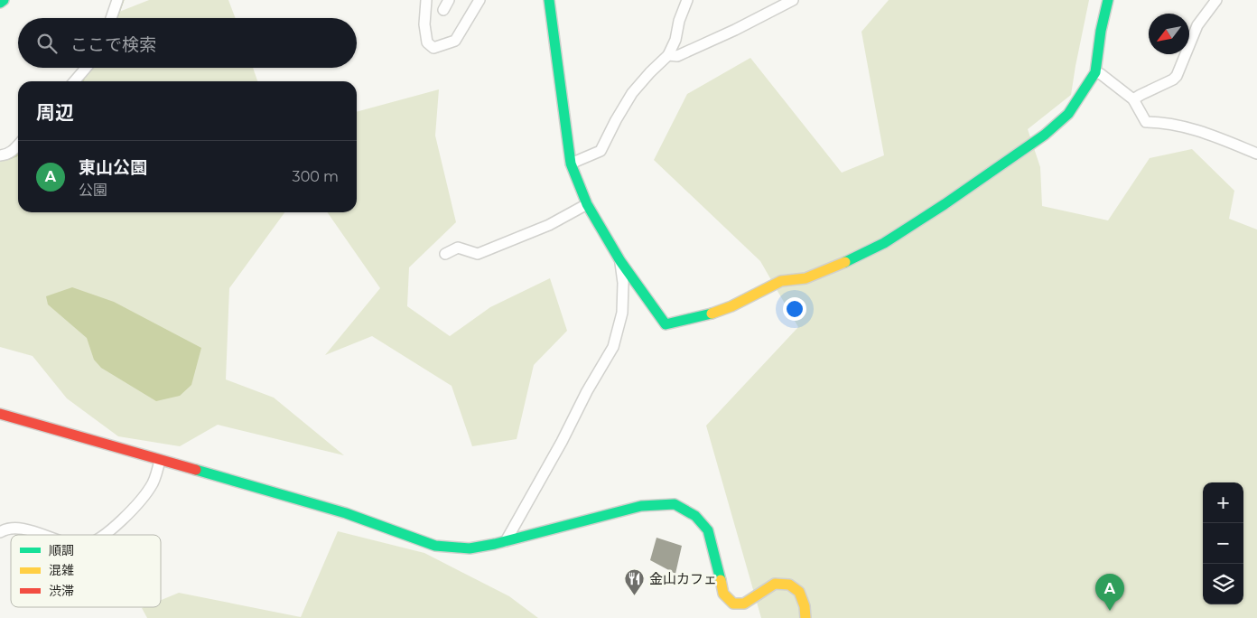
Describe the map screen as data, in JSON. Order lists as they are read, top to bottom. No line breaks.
{"places":{"restaurant":["金山カフェ"]},"legend":["順調","混雑","渋滞"],"north":"bottom left","page":{"search":"ここで検索","heading":"周辺","list":[{"mark":"A","name":"東山公園","note":"公園","value":"300 m"}],"map_buttons":["+","−"],"pins":"A"}}
